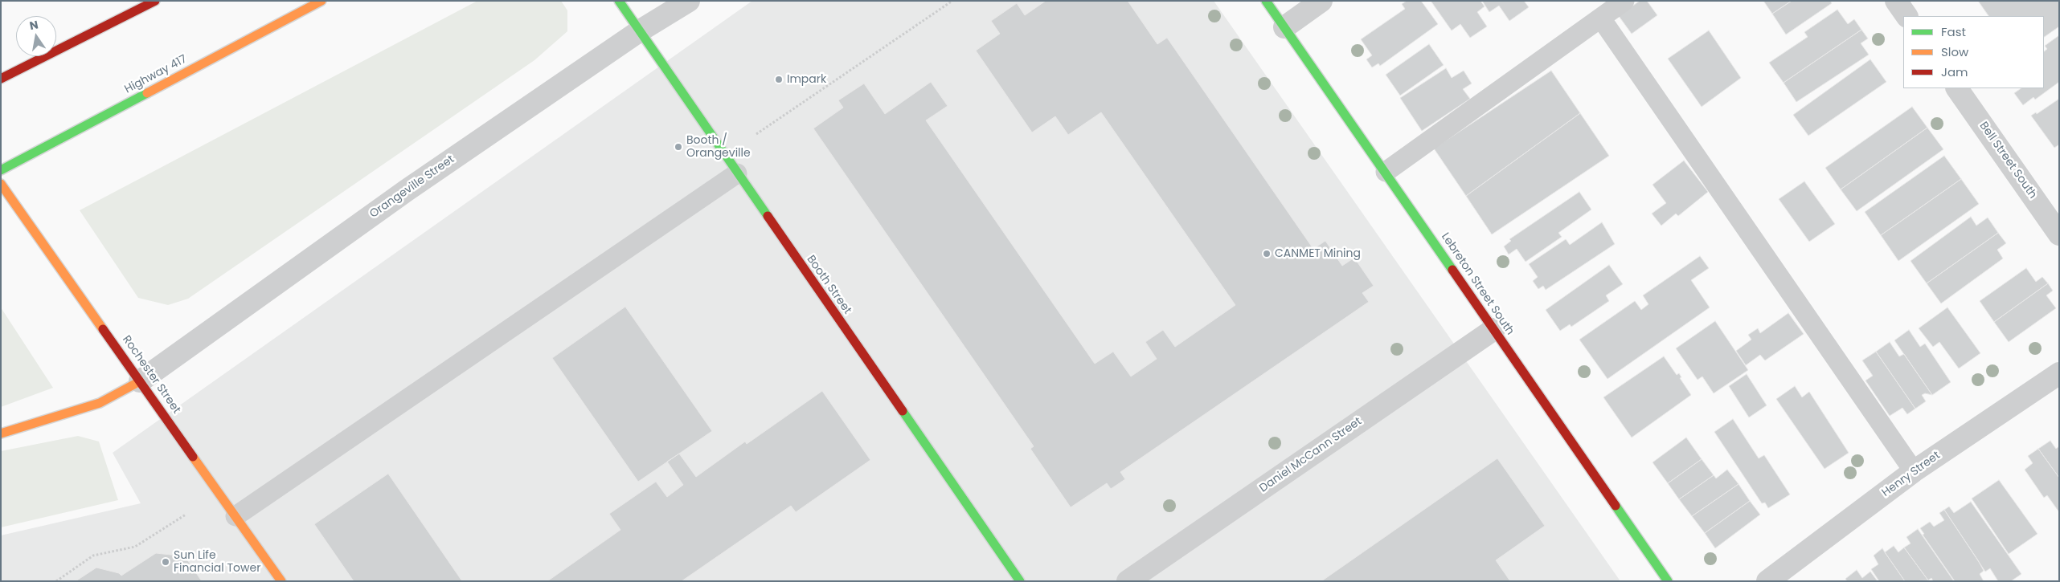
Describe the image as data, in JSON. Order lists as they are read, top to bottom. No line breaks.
{"streets":{"main road":["Highway 417","Lebreton Street South","Booth Street","Rochester Street"],"street":["Bell Street South","Orangeville Street","Daniel McCann Street","Henry Street"]},"crossings":[["Orangeville Street","Booth Street"],["Orangeville Street","Rochester Street"],["Lebreton Street South","Daniel McCann Street"]],"places":["Impark","Booth / Orangeville","CANMET Mining","Sun Life Financial Tower"],"legend":["Fast","Slow","Jam"],"north":"top"}
